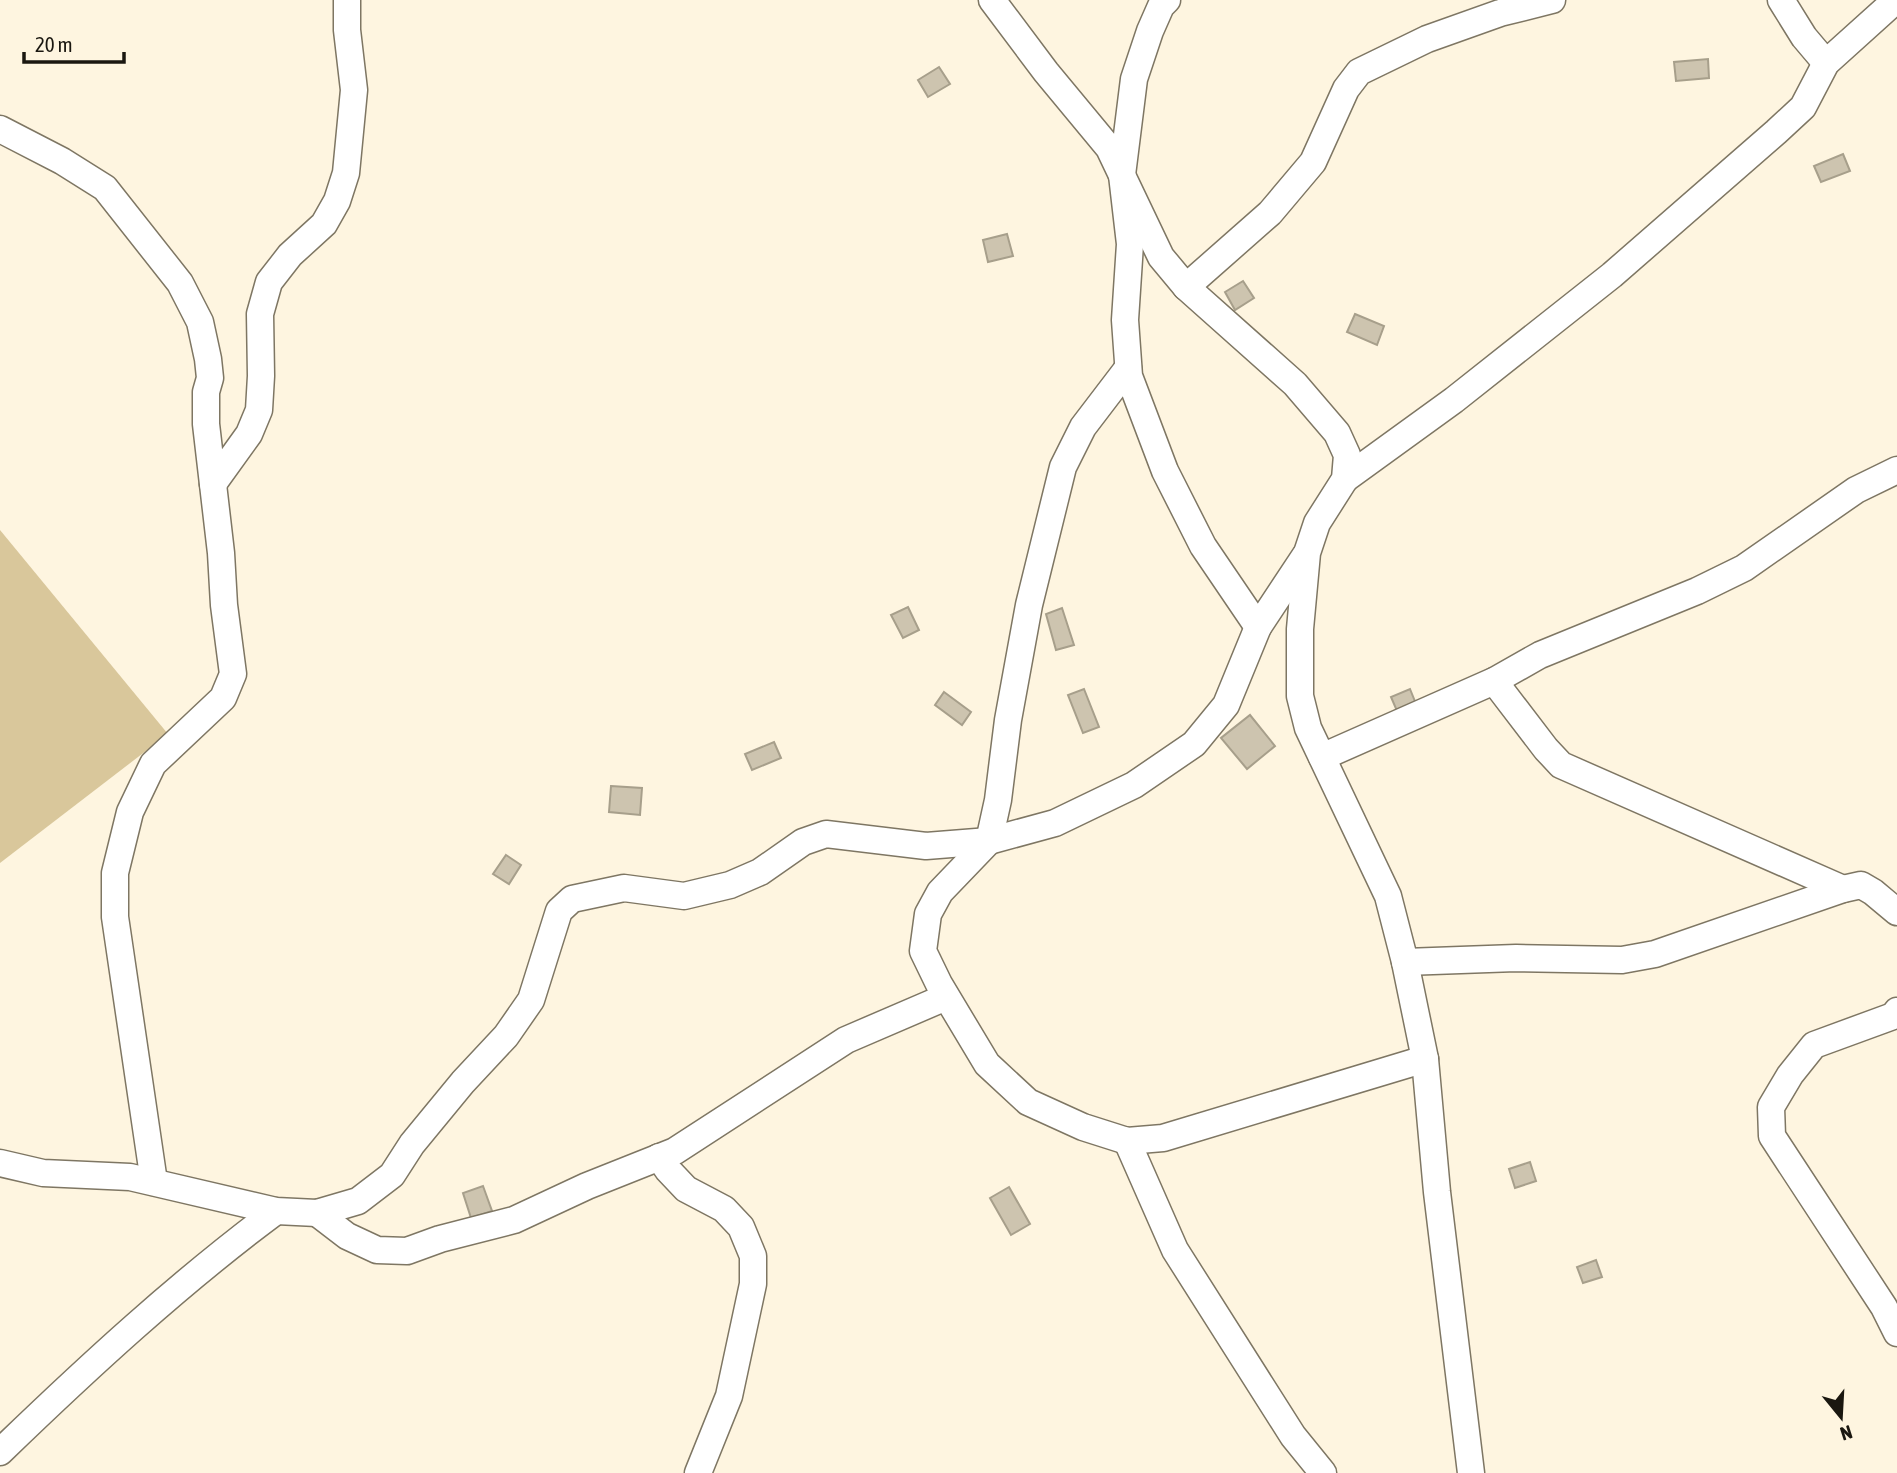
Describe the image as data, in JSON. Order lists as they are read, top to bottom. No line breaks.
{"scale_bar":"20 m","north":"bottom"}
